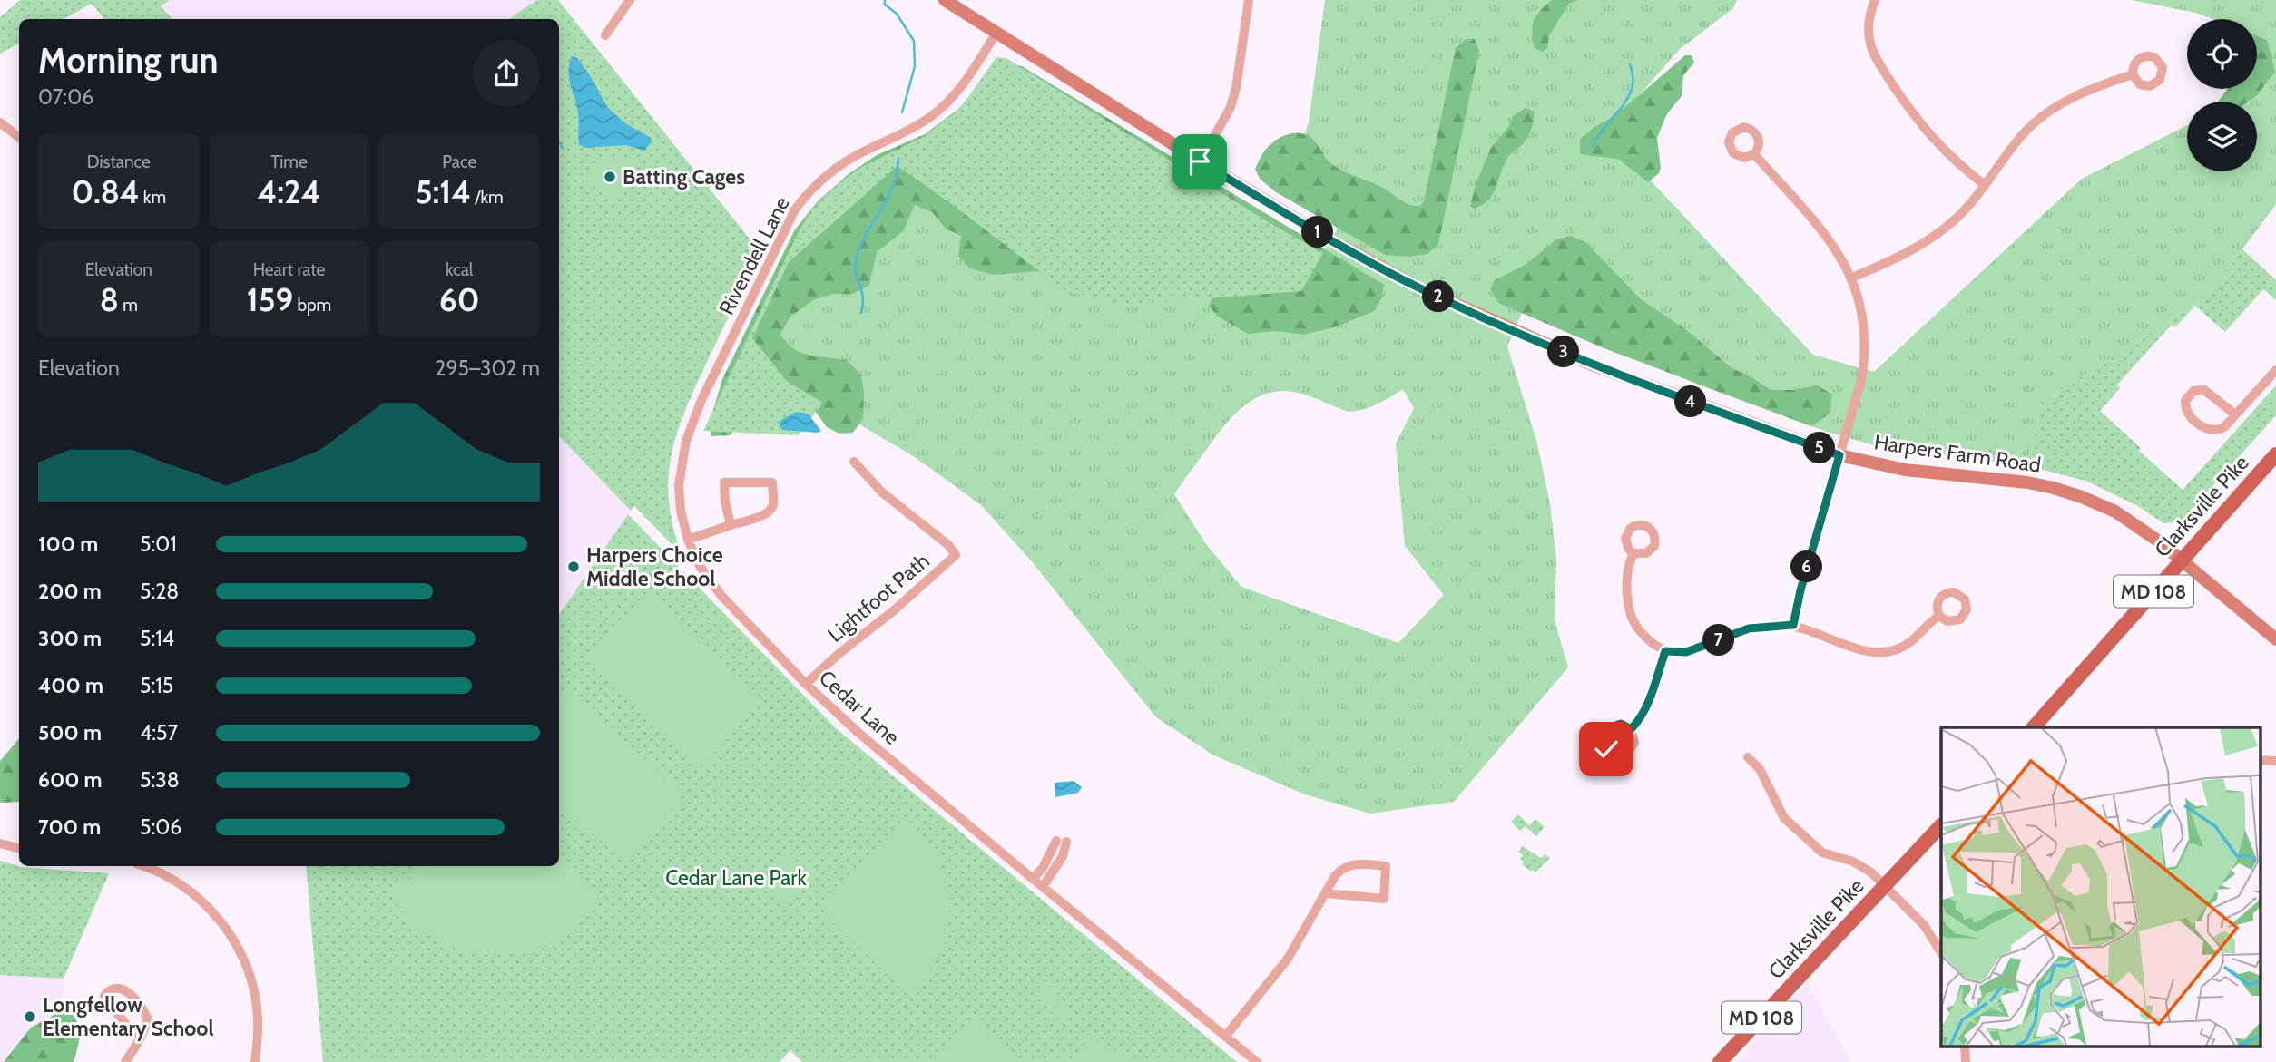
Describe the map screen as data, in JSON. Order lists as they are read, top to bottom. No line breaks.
{"streets":{"main road":["Harpers Farm Road","Clarksville Pike","MD 108"],"street":["Rivendell Lane","Lightfoot Path","Cedar Lane"]},"crossings":[["Rivendell Lane","Harpers Farm Road"],["Rivendell Lane","Cedar Lane"],["Harpers Farm Road","Clarksville Pike"],["Lightfoot Path","Cedar Lane"]],"parks":["Cedar Lane Park"],"places":["Batting Cages","Harpers Choice Middle School","Longfellow Elementary School"],"page":{"heading":["Morning run","07:06"],"stats":[["Distance","0.84 km"],["Time","4:24"],["Pace","5:14 /km"],["Elevation","8 m"],["Heart rate","159 bpm"],["kcal","60"]],"pins":["1","2","3","4","5","6","7"],"chart":["Elevation","295–302 m"],"list":[{"name":"100 m","note":"5:01"},{"name":"200 m","note":"5:28"},{"name":"300 m","note":"5:14"},{"name":"400 m","note":"5:15"},{"name":"500 m","note":"4:57"},{"name":"600 m","note":"5:38"},{"name":"700 m","note":"5:06"}]}}
